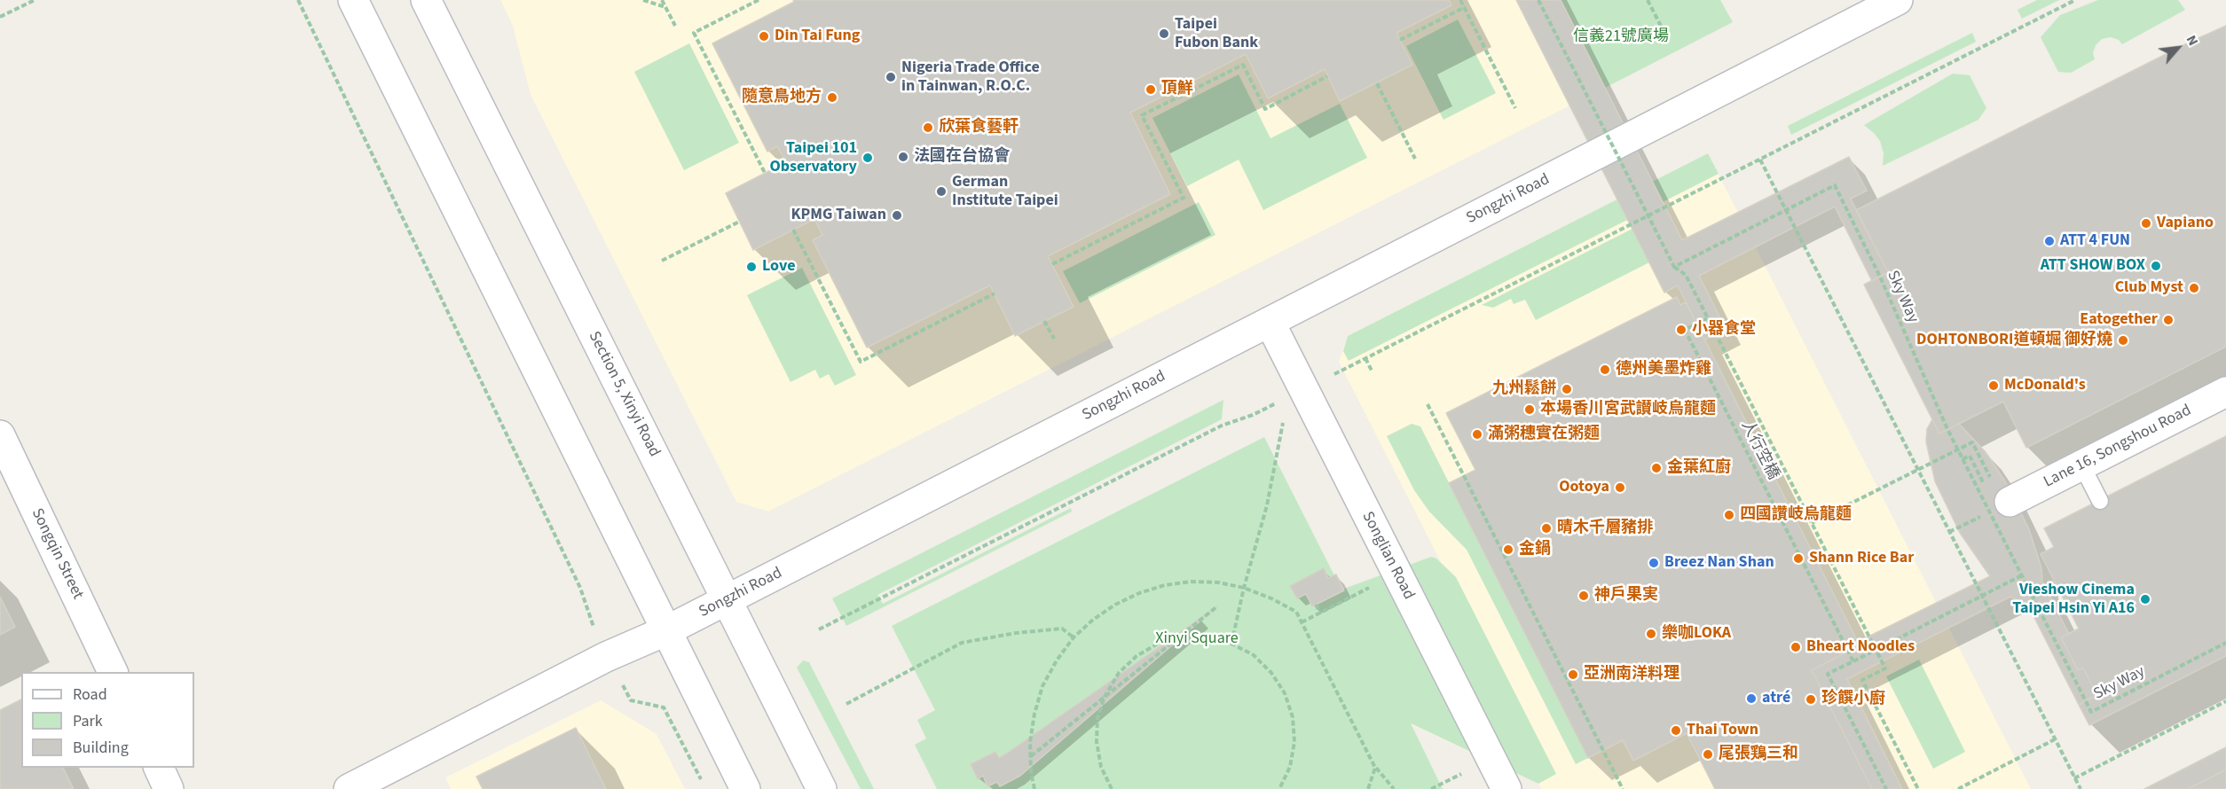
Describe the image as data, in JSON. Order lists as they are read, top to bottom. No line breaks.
{"streets":{"street":["Songzhi Road","Section 5, Xinyi Road","Lane 16, Songshou Road","Songqin Street","Songlian Road"],"path":["Sky Way","人行空橋"]},"crossings":[["Songzhi Road","Section 5, Xinyi Road"],["Songzhi Road","Songlian Road"]],"parks":["信義21號廣場","Xinyi Square"],"places":["Taipei Fubon Bank","Din Tai Fung","Nigeria Trade Office in Tainwan, R.O.C.","頂鮮","隨意鳥地方","欣葉食藝軒","法國在台協會","Taipei 101 Observatory","German Institute Taipei","KPMG Taiwan","Vapiano","ATT 4 FUN","ATT SHOW BOX","Love","Club Myst","Eatogether","小器食堂","DOHTONBORI道頓堀 御好燒","德州美墨炸雞","McDonald's","九州鬆餅","本場香川宮武讃岐烏龍麵","滿粥穗實在粥麵","金葉紅廚","Ootoya","四國讚岐烏龍麵","晴木千層豬排","金鍋","Shann Rice Bar","Breez Nan Shan","神戶果実","Vieshow Cinema Taipei Hsin Yi A16","樂咖LOKA","Bheart Noodles","亞洲南洋料理","atré","珍饌小廚","Thai Town","尾張鶏三和"],"legend":["Road","Park","Building"],"north":"top right"}
